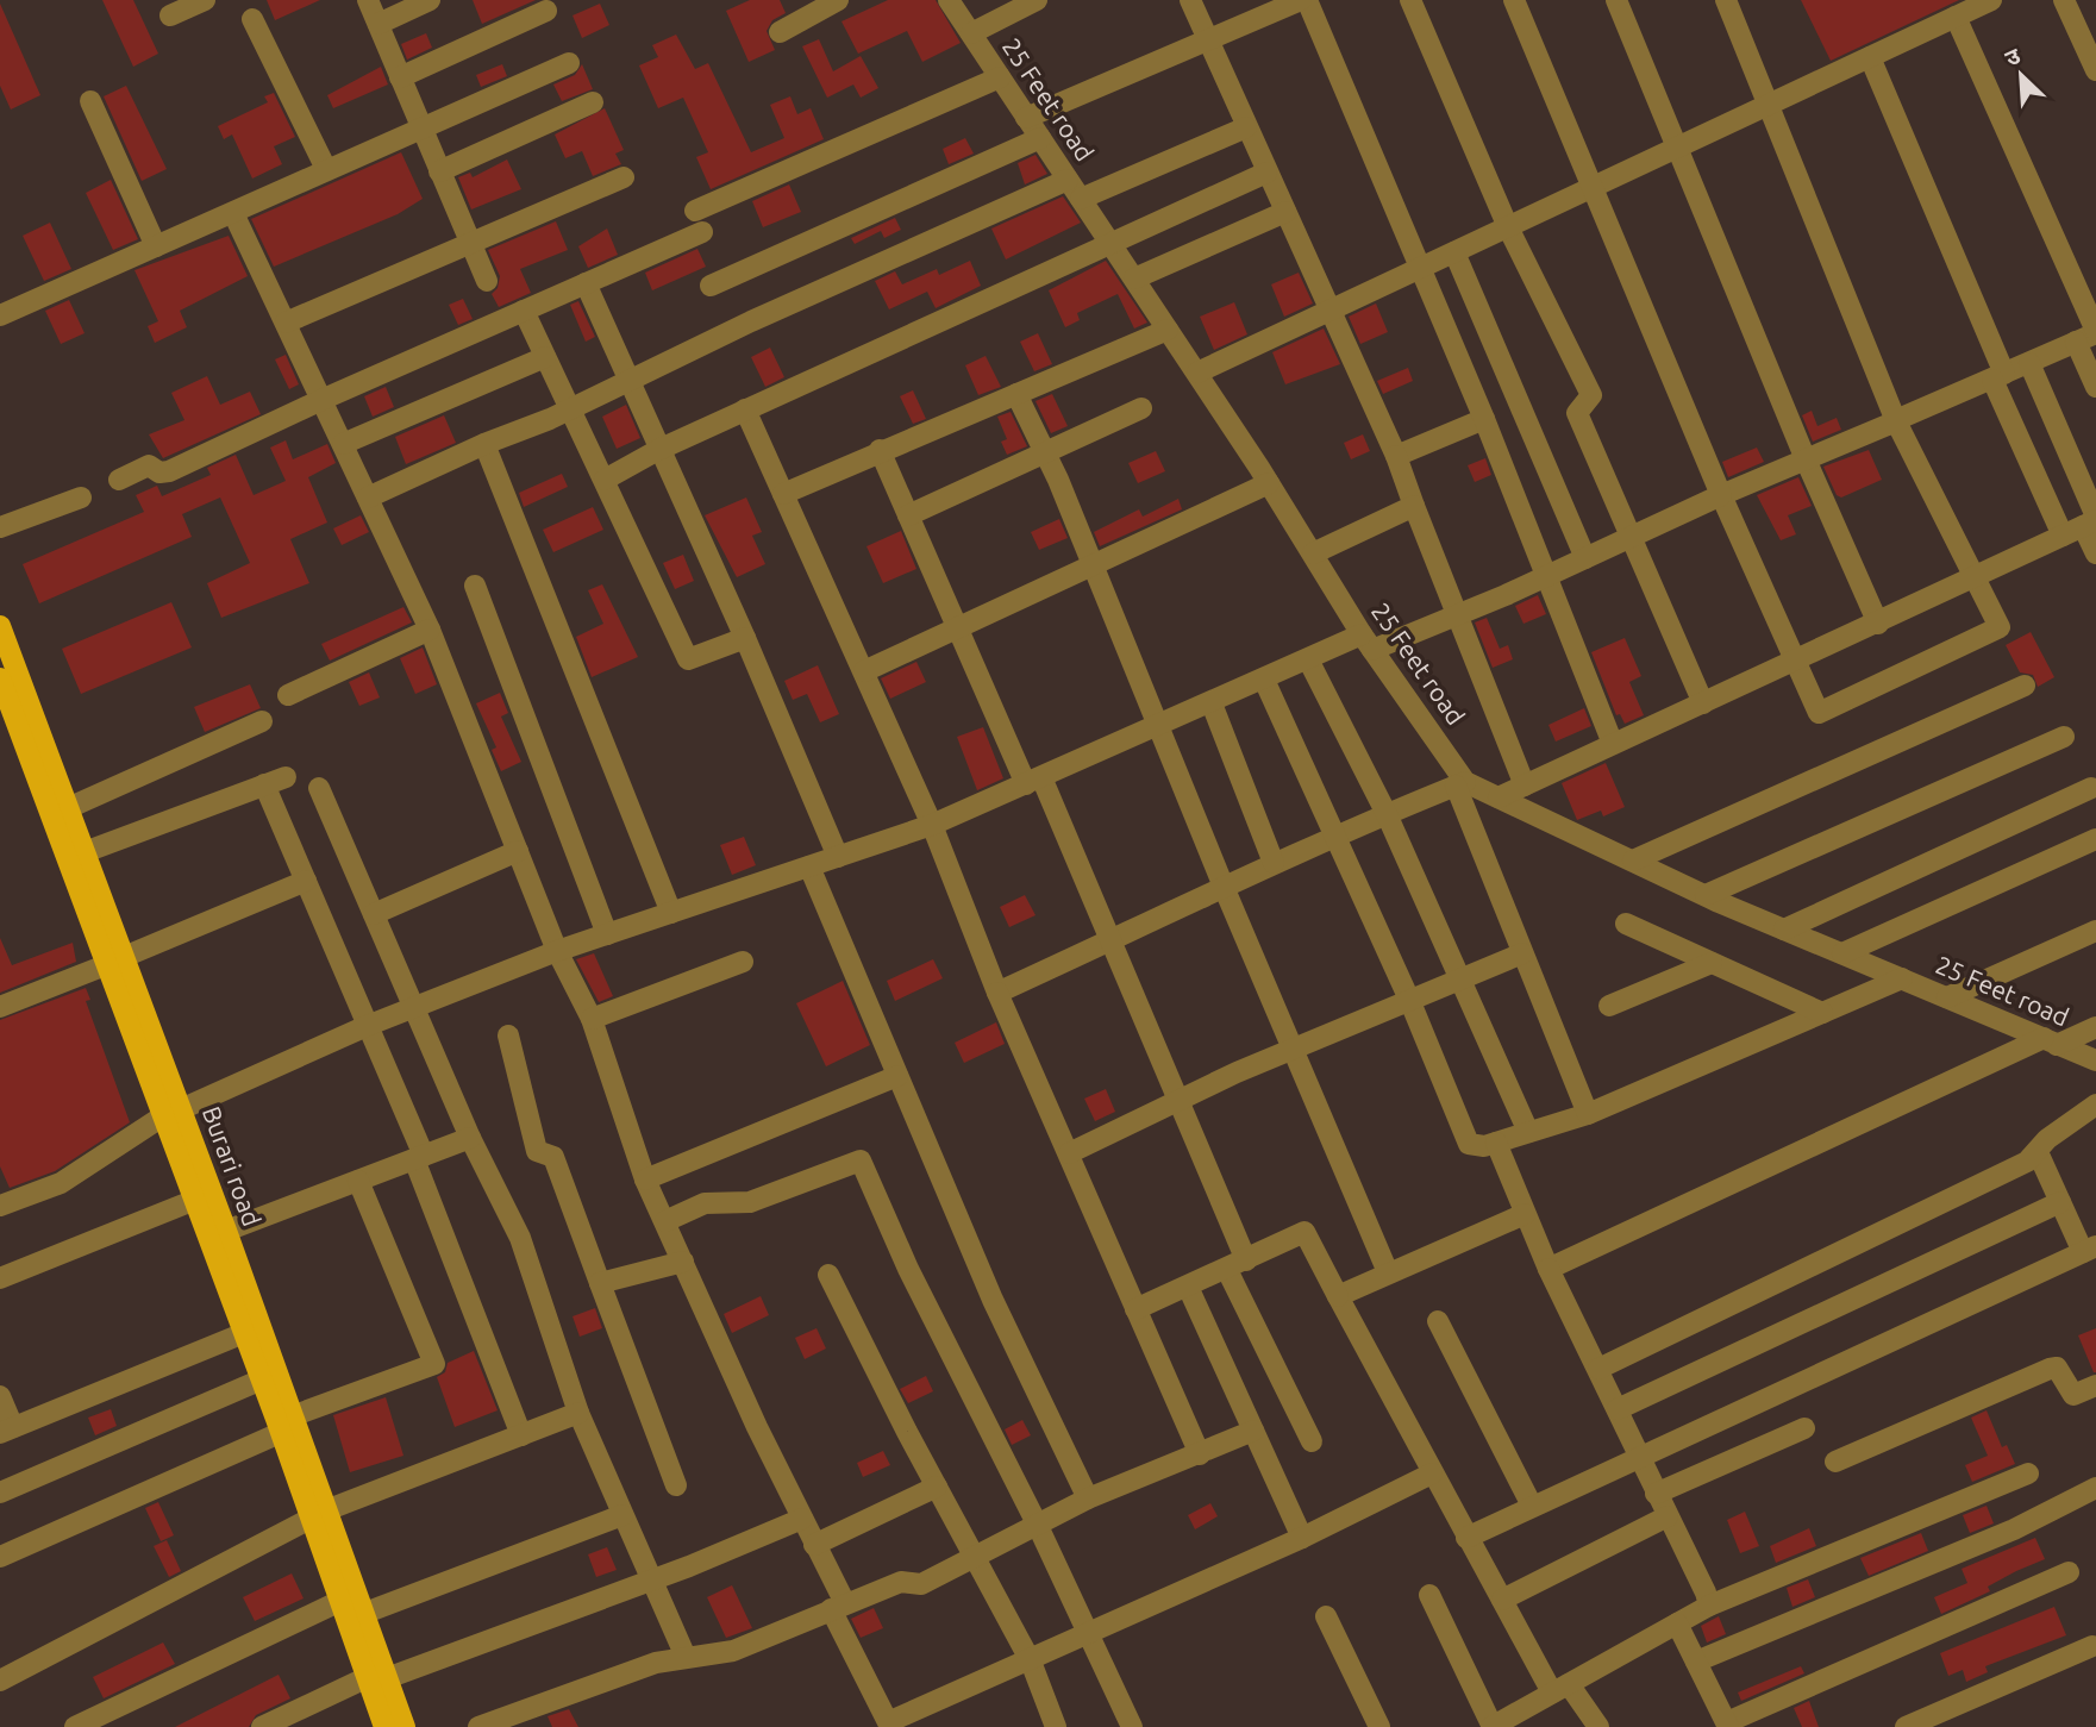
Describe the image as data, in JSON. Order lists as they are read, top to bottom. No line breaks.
{"streets":{"main road":["Burari road"],"street":["25 Feet road"]},"north":"top left"}
